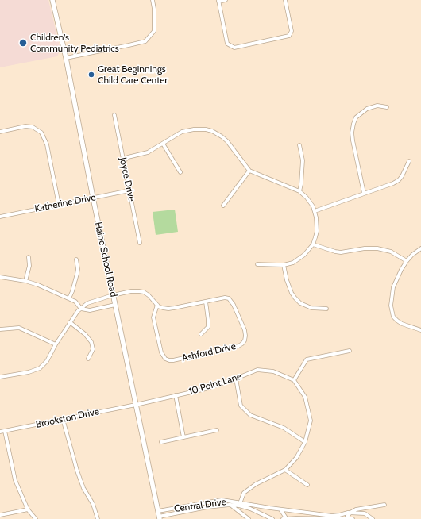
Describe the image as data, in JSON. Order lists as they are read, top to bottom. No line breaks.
{"streets":{"street":["Joyce Drive","Katherine Drive","Haine School Road","Ashford Drive","10 Point Lane","Brookston Drive","Central Drive"]},"crossings":[["Joyce Drive","Katherine Drive"],["Katherine Drive","Haine School Road"],["Haine School Road","10 Point Lane"],["Haine School Road","Brookston Drive"],["Haine School Road","Central Drive"],["10 Point Lane","Brookston Drive"]],"places":["Children's Community Pediatrics","Great Beginnings Child Care Center"]}
